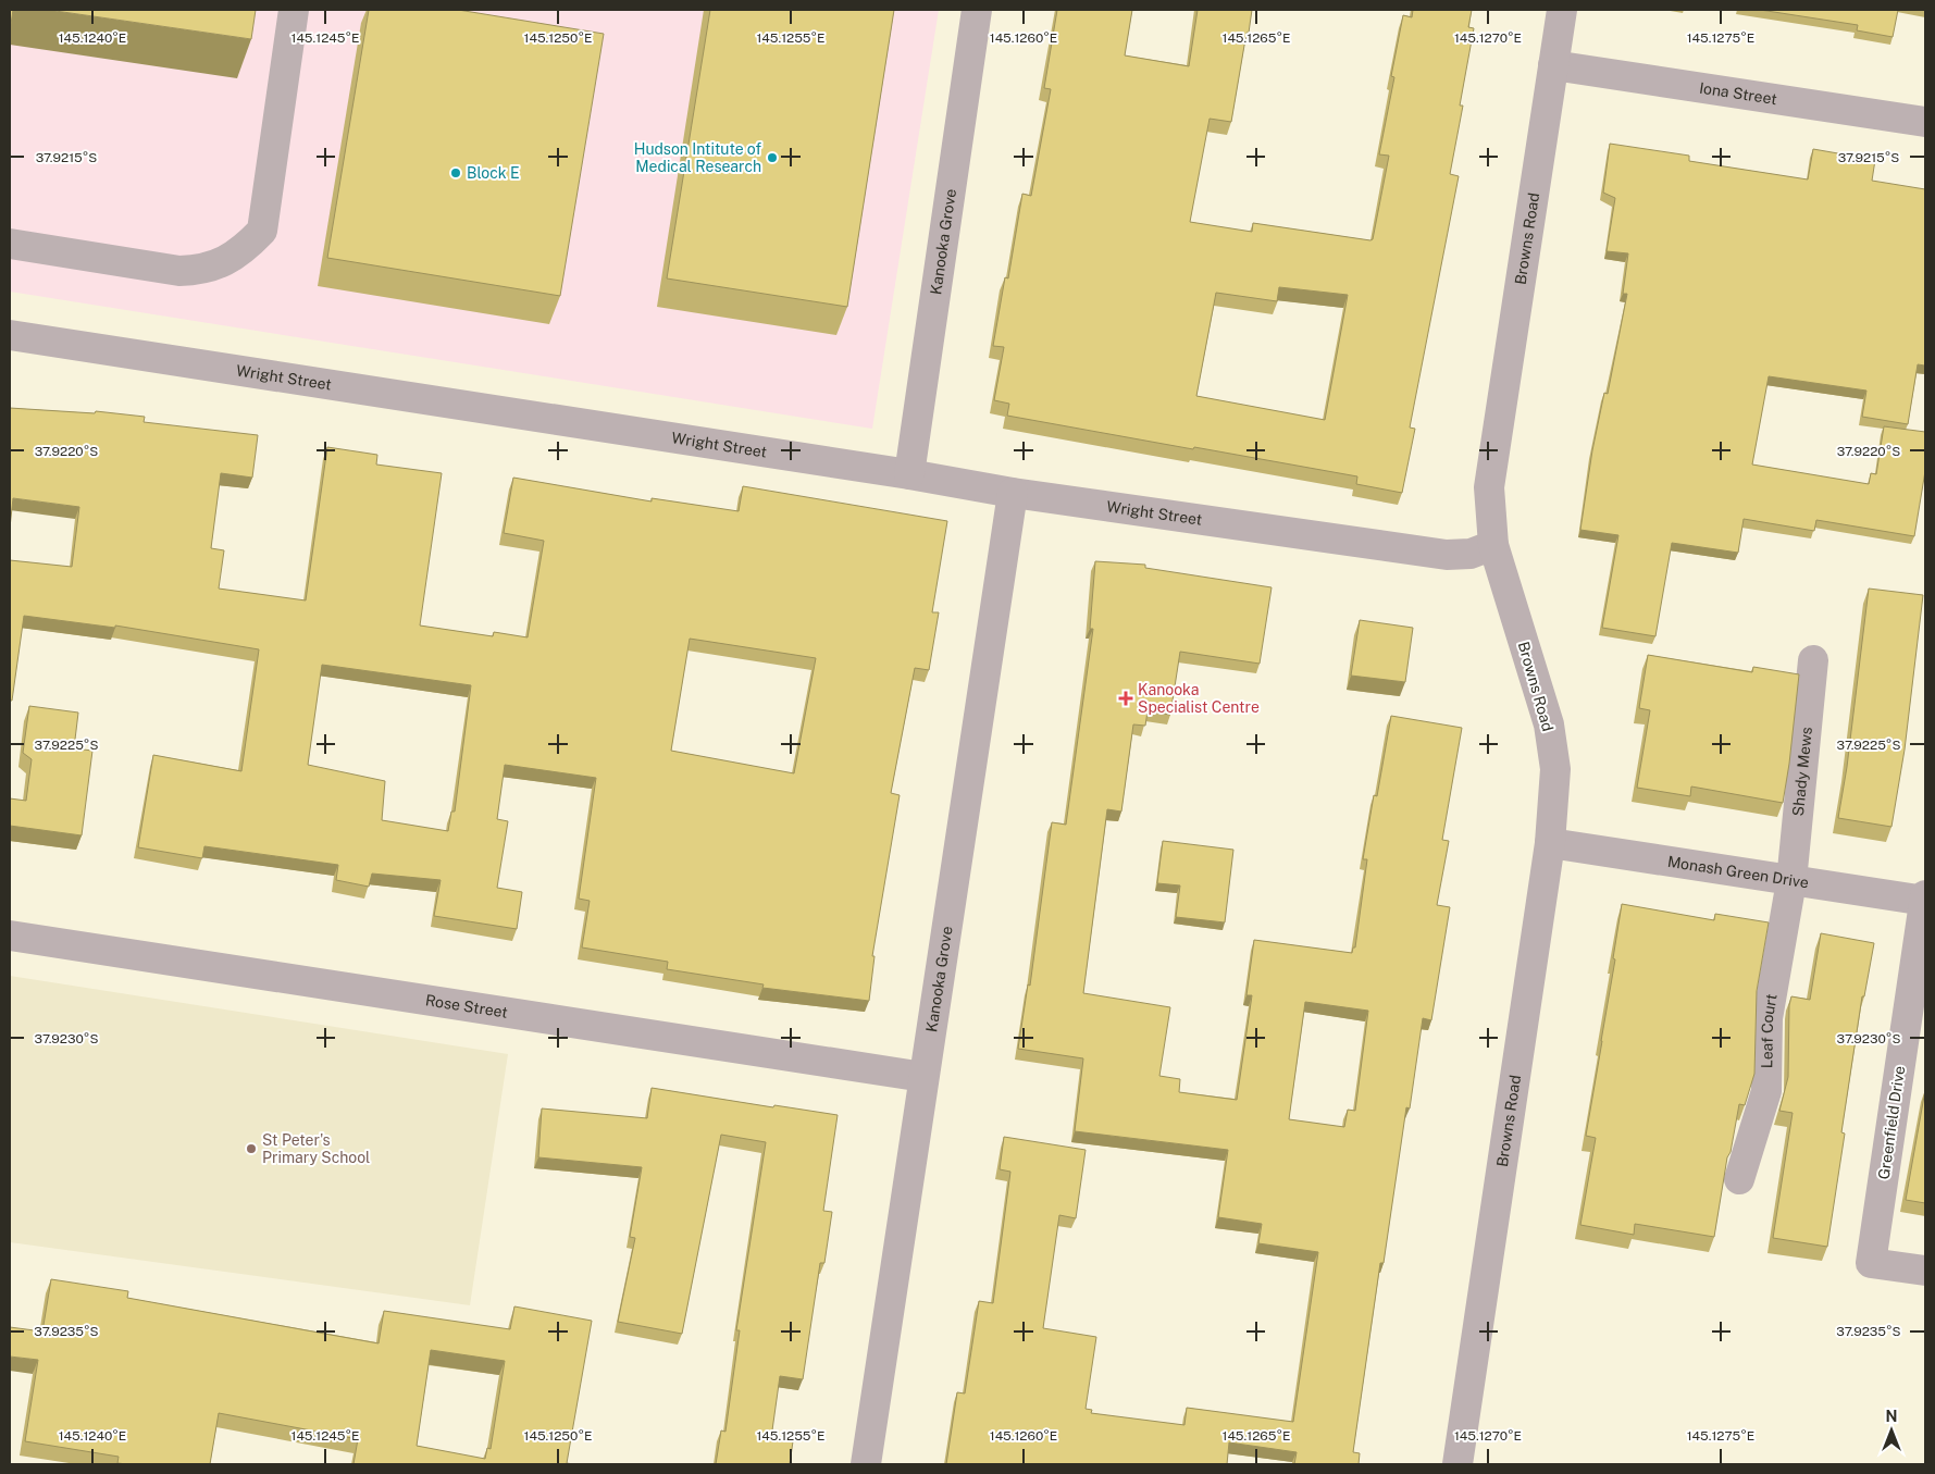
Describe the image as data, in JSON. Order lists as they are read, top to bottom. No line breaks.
{"streets":{"street":["Iona Street","Browns Road","Kanooka Grove","Wright Street","Shady Mews","Monash Green Drive","Rose Street","Leaf Court","Greenfield Drive"]},"crossings":[["Iona Street","Browns Road"],["Browns Road","Wright Street"],["Browns Road","Monash Green Drive"],["Kanooka Grove","Wright Street"],["Kanooka Grove","Rose Street"],["Shady Mews","Monash Green Drive"],["Shady Mews","Leaf Court"],["Monash Green Drive","Leaf Court"],["Monash Green Drive","Greenfield Drive"]],"places":{"other":["Hudson Intitute of Medical Research","Block E","St Peter's Primary School"],"health":["Kanooka Specialist Centre"]},"north":"top","coordinates":["145.1240°E","145.1245°E","145.1250°E","145.1255°E","145.1260°E","145.1265°E","145.1270°E","145.1275°E","37.9215°S","37.9220°S","37.9225°S","37.9230°S","37.9235°S"]}
